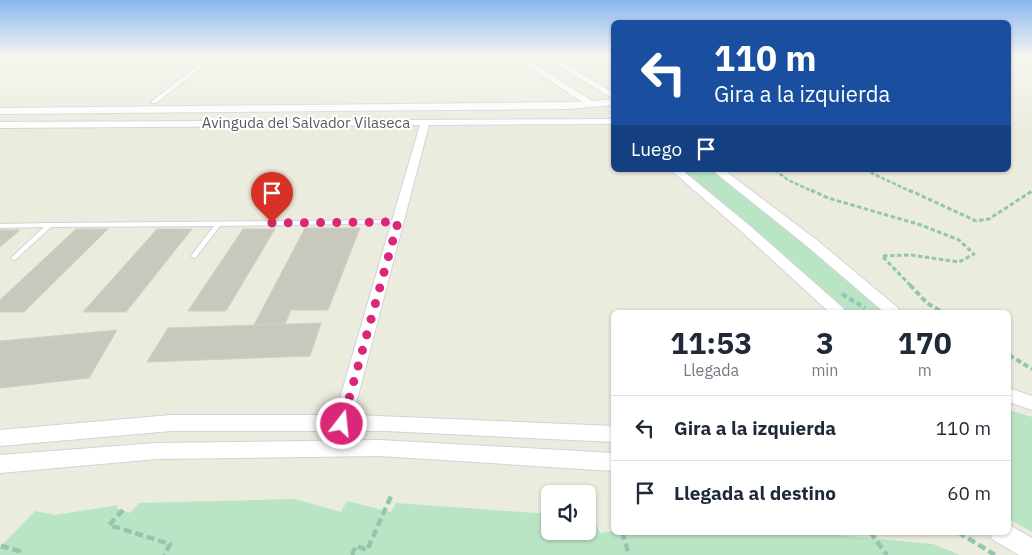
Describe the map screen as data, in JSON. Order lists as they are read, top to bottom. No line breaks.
{"streets":{"street":["Avinguda del Salvador Vilaseca"]},"page":{"turn":["110 m","Gira a la izquierda"],"then":"Luego","eta":["11:53","Llegada","3","min","170","m"],"list":[{"name":"Gira a la izquierda","value":"110 m"},{"name":"Llegada al destino","value":"60 m"}]}}
